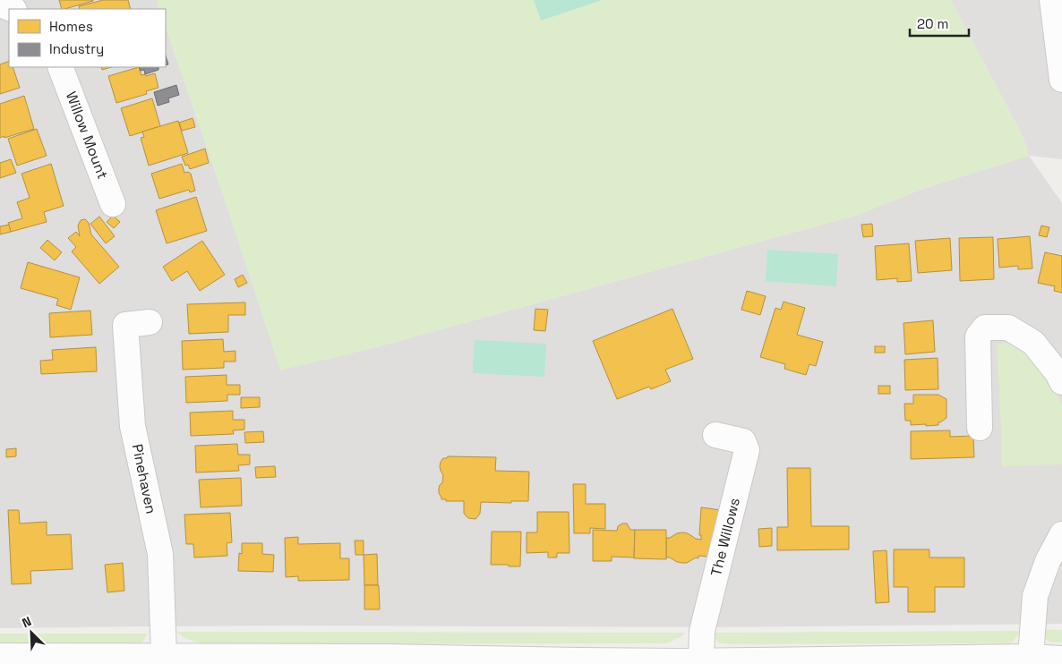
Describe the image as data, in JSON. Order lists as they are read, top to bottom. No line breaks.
{"streets":{"street":["Willow Mount","Pinehaven","The Willows"]},"legend":["Homes","Industry"],"scale_bar":"20 m","north":"top left"}
